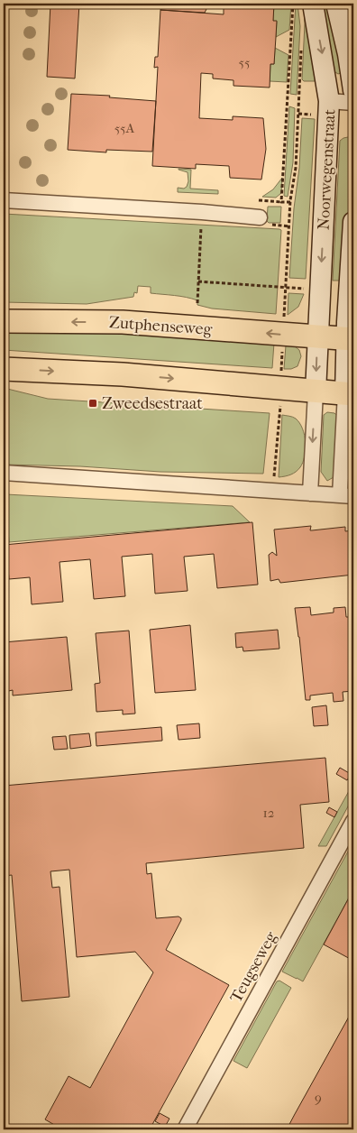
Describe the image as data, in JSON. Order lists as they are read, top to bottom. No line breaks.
{"streets":{"main road":["Zutphenseweg"],"street":["Noorwegenstraat","Teugseweg"]},"crossings":[["Noorwegenstraat","Zutphenseweg"]],"one_way":["Noorwegenstraat"],"places":{"transit":["Zweedsestraat"]},"house_numbers":["55","55A","12","9"]}
